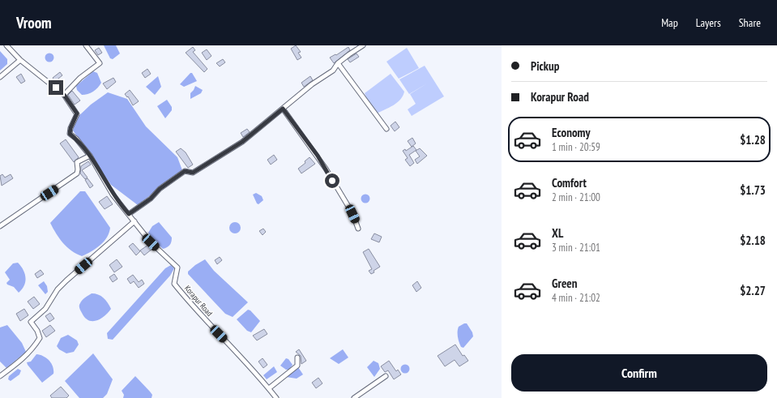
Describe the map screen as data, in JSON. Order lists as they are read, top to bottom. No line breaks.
{"streets":{"street":["Korapur Road"]},"page":{"header":"Vroom","nav":["Map","Layers","Share"],"banner":["Pickup","Korapur Road"],"list":[{"name":"Economy","note":"1 min · 20:59","value":"$1.28"},{"name":"Comfort","note":"2 min · 21:00","value":"$1.73"},{"name":"XL","note":"3 min · 21:01","value":"$2.18"},{"name":"Green","note":"4 min · 21:02","value":"$2.27"}],"buttons":"Confirm"}}
